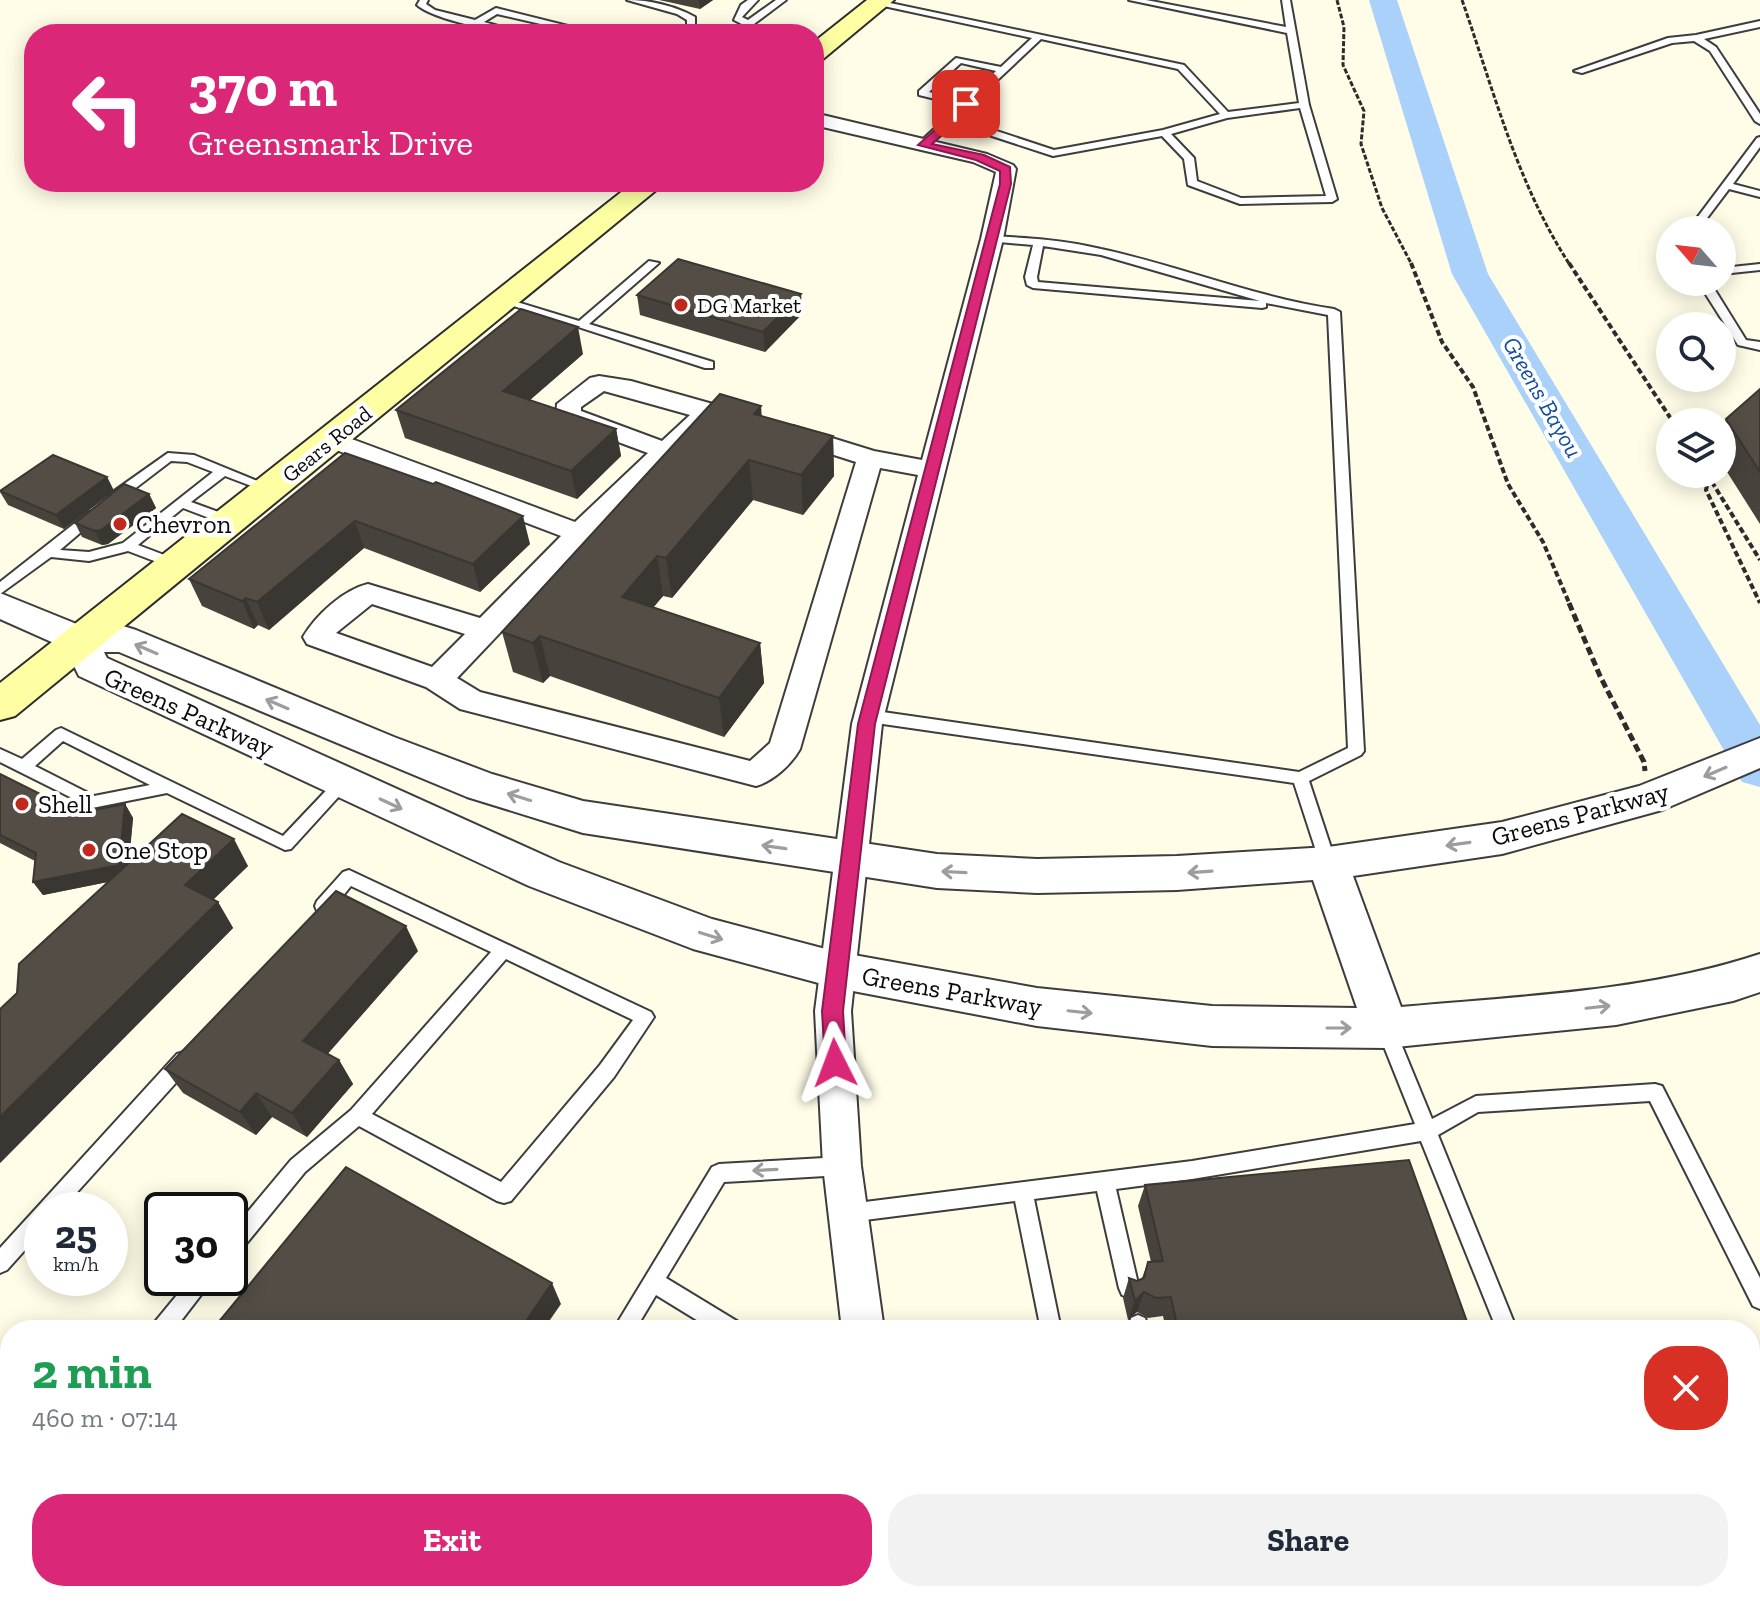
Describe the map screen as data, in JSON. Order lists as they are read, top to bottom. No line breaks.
{"streets":{"main road":["Gears Road"],"street":["Greens Parkway"]},"crossings":[["Gears Road","Greens Parkway"]],"water":["Greens Bayou"],"places":["DG Market","Chevron","Shell","One Stop"],"north":"top left","page":{"turn":["370 m","Greensmark Drive"],"speed":"25 km/h","limit":"30","heading":["2 min","460 m · 07:14"],"buttons":["Exit","Share"]}}
